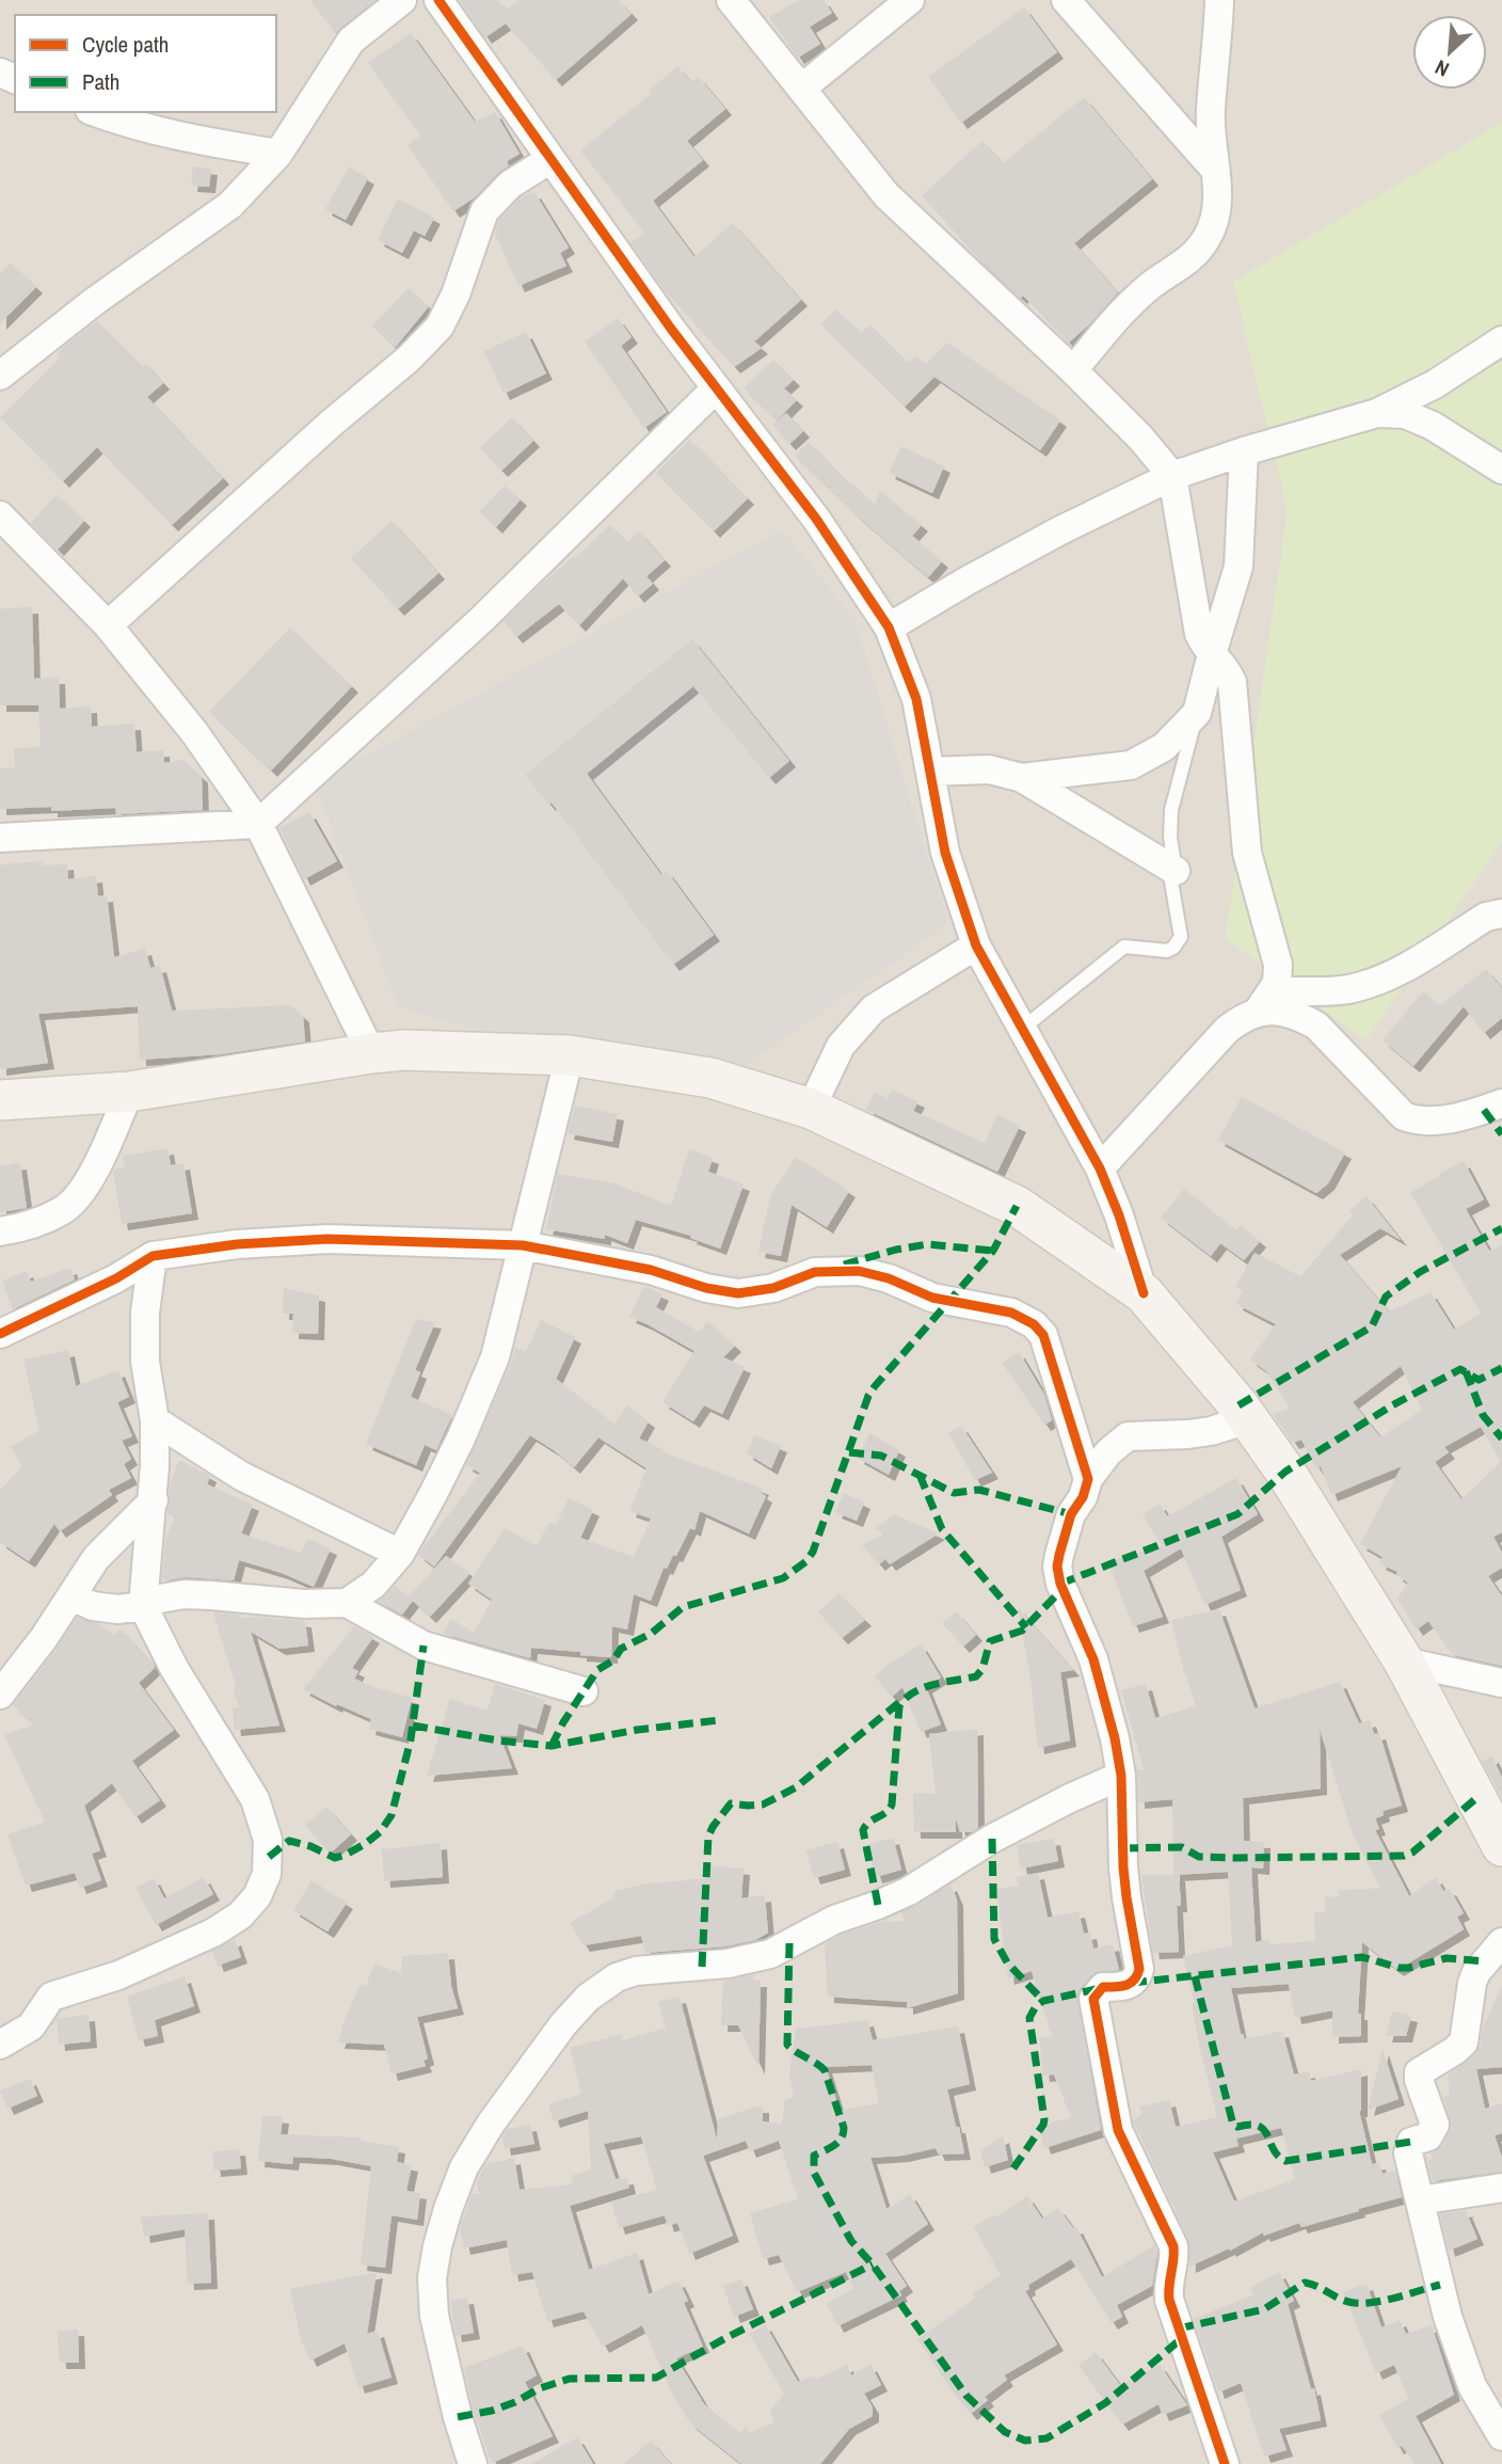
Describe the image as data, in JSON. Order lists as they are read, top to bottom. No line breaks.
{"legend":["Cycle path","Path"],"north":"bottom left"}
